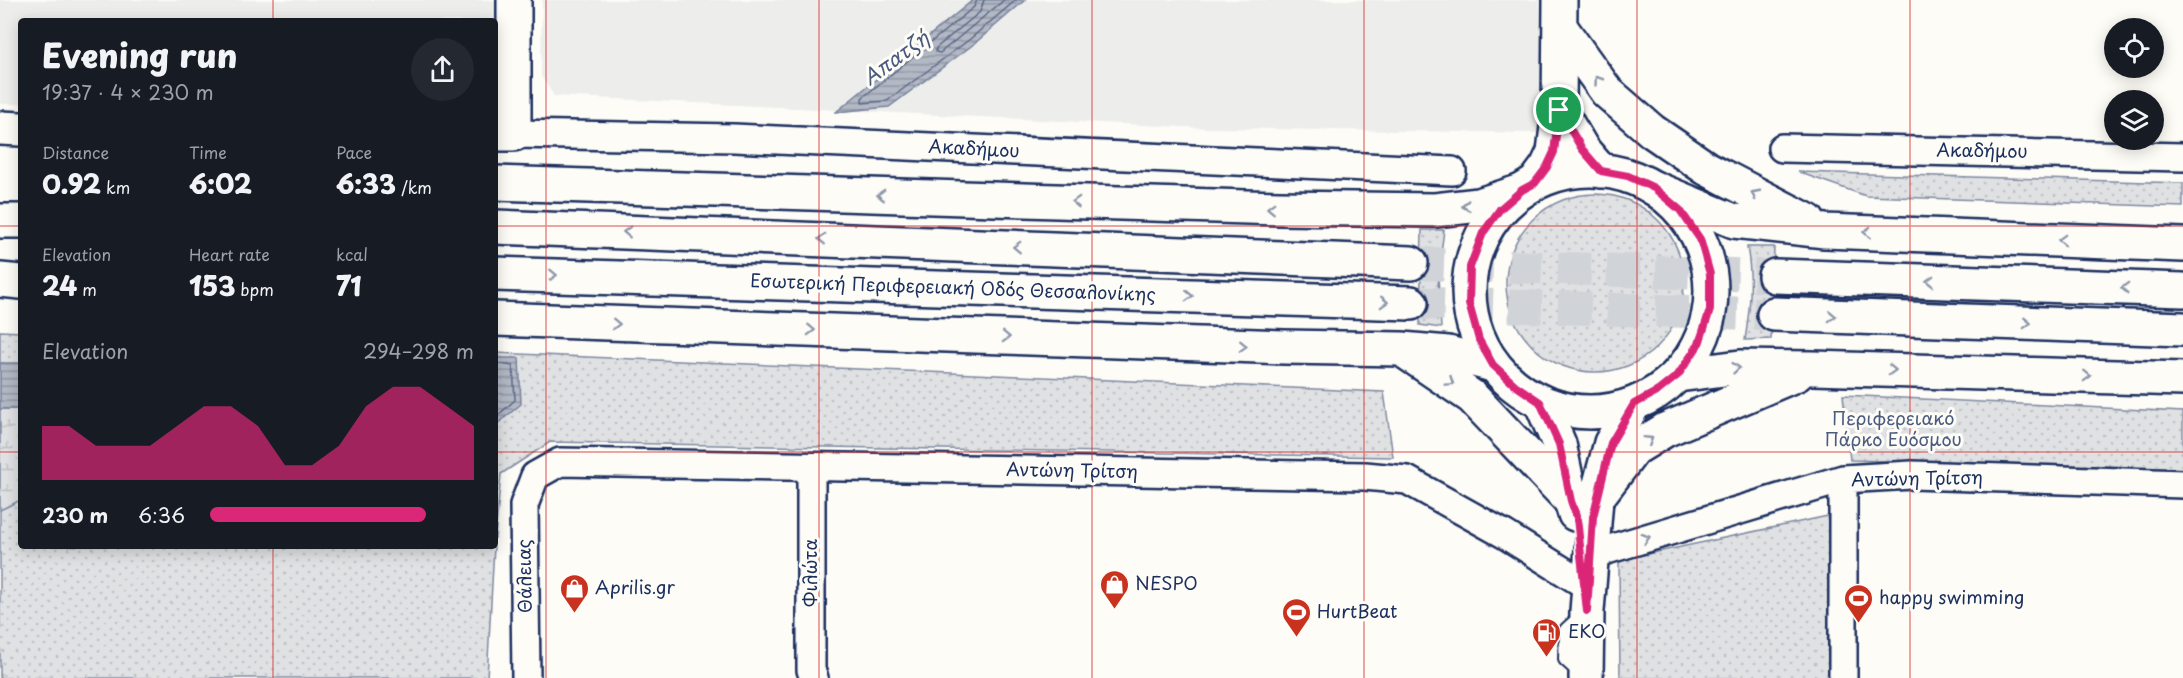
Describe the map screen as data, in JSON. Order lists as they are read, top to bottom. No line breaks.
{"streets":{"main road":["Εσωτερική Περιφερειακή Οδός Θεσσαλονίκης"],"street":["Ακαδήμου","Αντώνη Τρίτση","Φιλώτα","Θάλειας"]},"crossings":[["Αντώνη Τρίτση","Φιλώτα"],["Αντώνη Τρίτση","Θάλειας"]],"water":["Απατζή"],"parks":["Περιφερειακό Πάρκο Ευόσμου"],"places":{"shop":["NESPO","Aprilis.gr"],"sports":["happy swimming","HurtBeat"],"fuel station":["EKO"]},"page":{"heading":["Evening run","19:37 · 4 × 230 m"],"stats":[["Distance","0.92 km"],["Time","6:02"],["Pace","6:33 /km"],["Elevation","24 m"],["Heart rate","153 bpm"],["kcal","71"]],"chart":["Elevation","294–298 m"],"list":[{"name":"230 m","note":"6:36"}]}}
